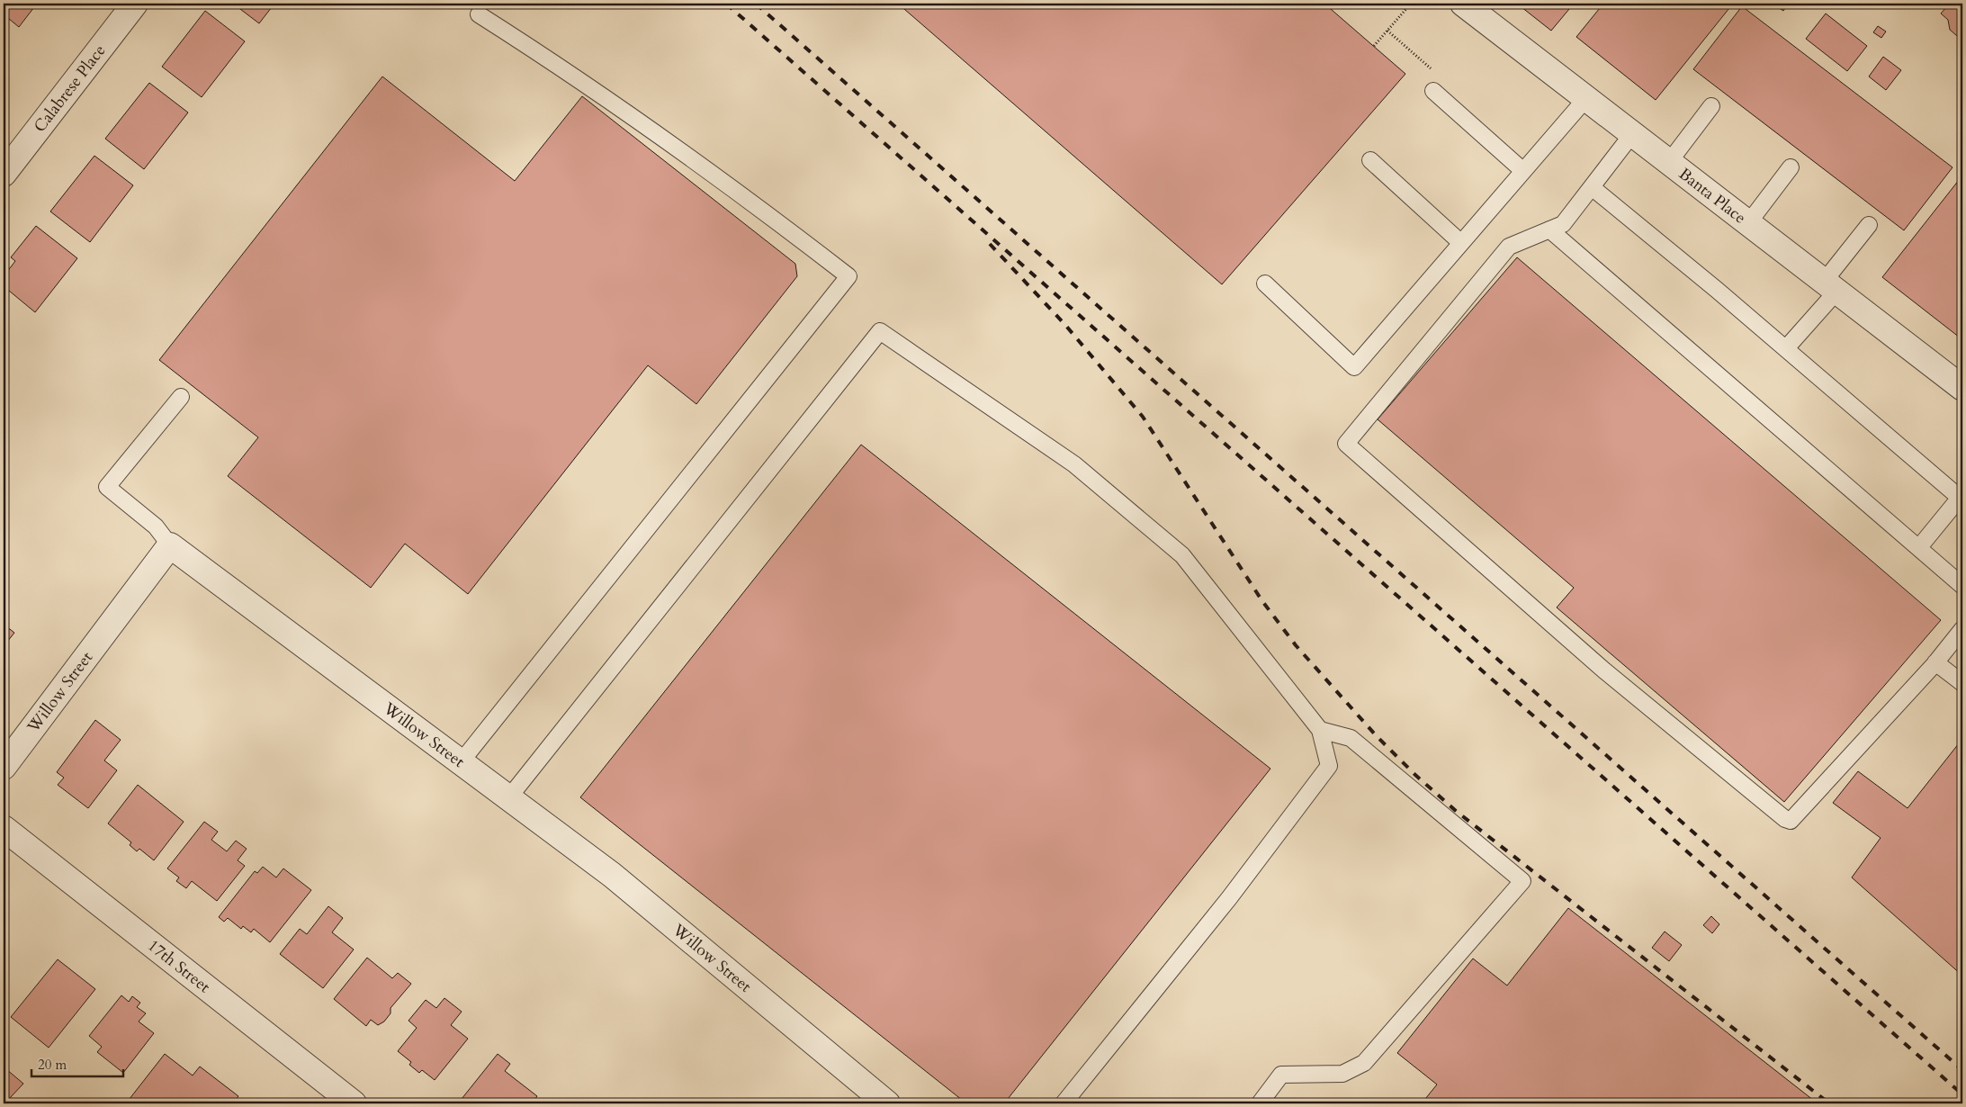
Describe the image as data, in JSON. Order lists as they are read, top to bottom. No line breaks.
{"streets":{"street":["Calabrese Place","Banta Place","Willow Street","17th Street"]},"scale_bar":"20 m"}
